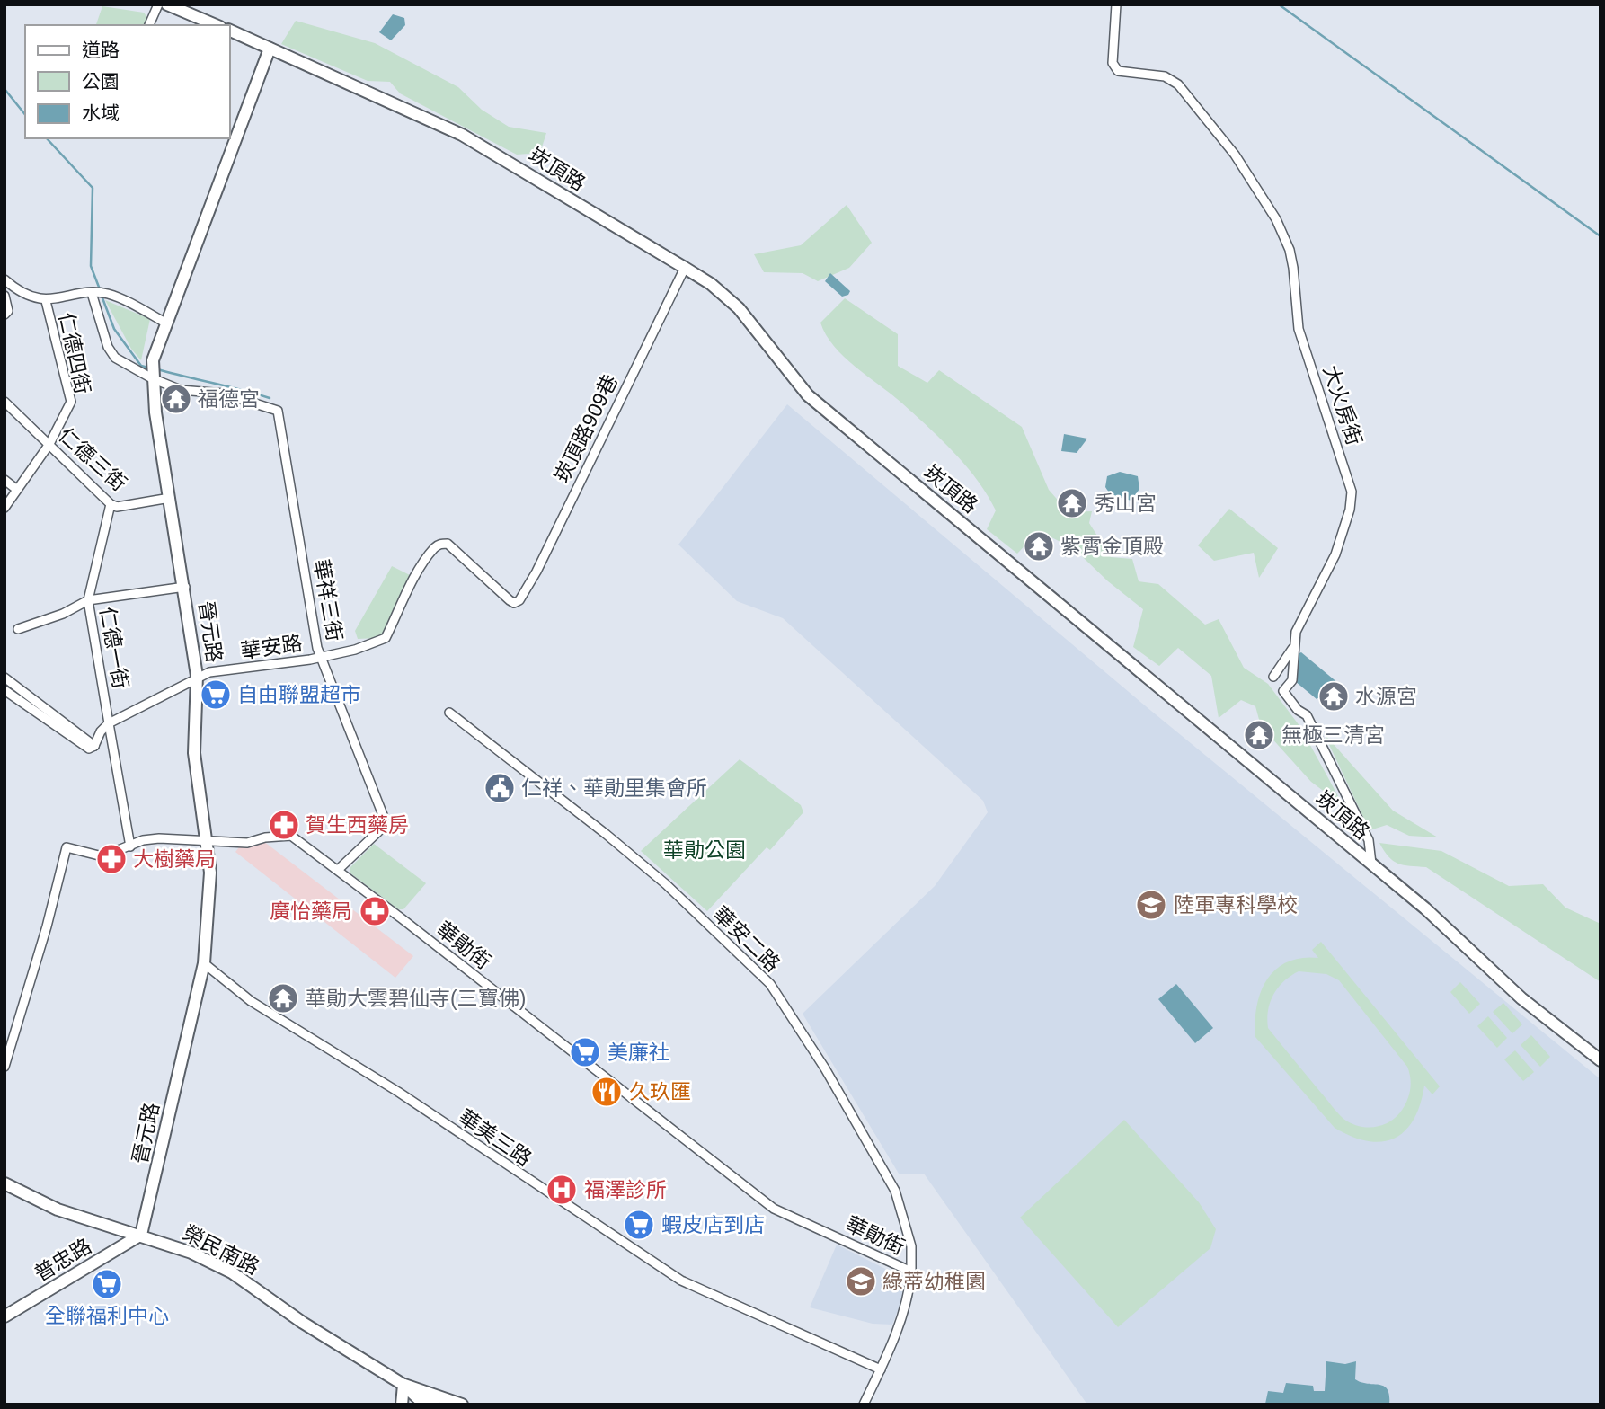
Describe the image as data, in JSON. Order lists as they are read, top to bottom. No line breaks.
{"streets":{"street":["崁頂路","仁德四街","大火房街","崁頂路909巷","仁德三街","華祥三街","晉元路","華安路","仁德一街","華安二路","華勛街","華美三路","榮民南路","普忠路"]},"crossings":[["崁頂路","大火房街"],["崁頂路","崁頂路909巷"],["崁頂路","晉元路"],["仁德四街","仁德三街"],["崁頂路909巷","華安路"],["仁德三街","晉元路"],["仁德三街","仁德一街"],["華祥三街","晉元路"],["華祥三街","華安路"],["華祥三街","華勛街"],["晉元路","華安路"],["晉元路","仁德一街"],["晉元路","華勛街"],["晉元路","華美三路"],["晉元路","榮民南路"],["晉元路","普忠路"],["華安路","仁德一街"],["仁德一街","華勛街"],["華安二路","華勛街"],["華勛街","華美三路"],["榮民南路","普忠路"]],"parks":["華勛公園"],"places":{"temple":["福德宮","秀山宮","紫霄金頂殿","水源宮","無極三清宮","華勛大雲碧仙寺(三寶佛)"],"supermarket":["自由聯盟超市","美廉社","蝦皮店到店","全聯福利中心"],"public building":["仁祥、華勛里集會所"],"pharmacy":["賀生西藥房","大樹藥局","廣怡藥局"],"school or university":["陸軍專科學校","綠蒂幼稚園"],"restaurant":["久玖匯"],"hospital":["福澤診所"]},"legend":["道路","公園","水域"]}
